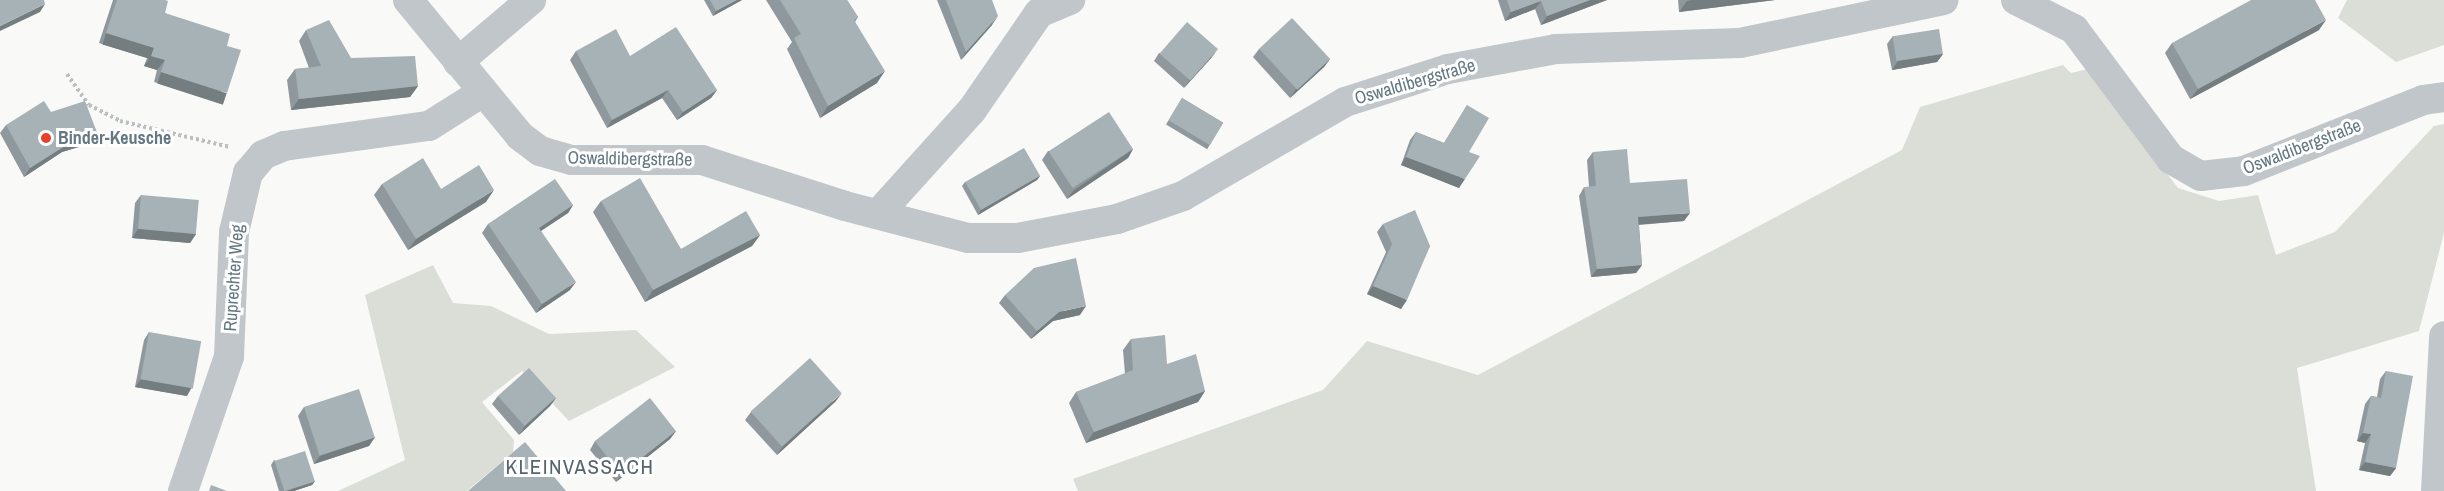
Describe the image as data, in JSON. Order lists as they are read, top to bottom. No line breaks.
{"streets":{"street":["Oswaldibergstraße","Ruprechter Weg"]},"districts":["KLEINVASSACH"],"places":["Binder-Keusche"]}
